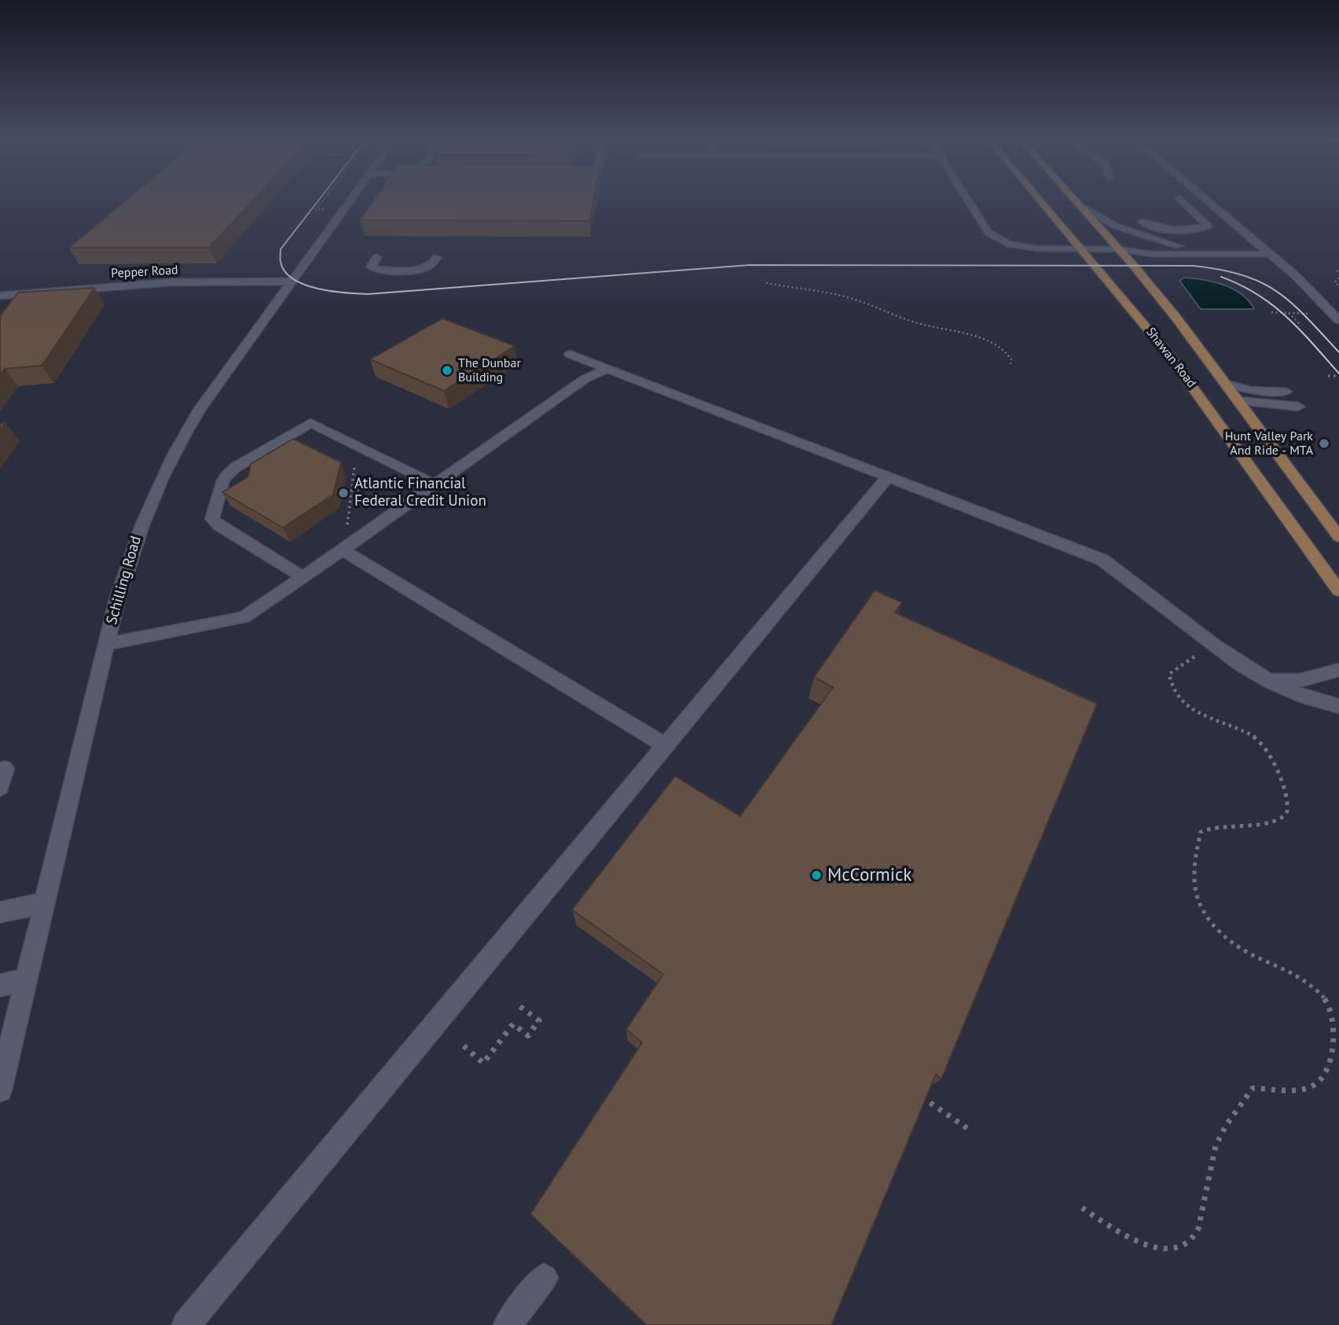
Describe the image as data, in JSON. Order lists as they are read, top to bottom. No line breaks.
{"streets":{"main road":["Shawan Road"],"street":["Pepper Road","Schilling Road"]},"crossings":[["Pepper Road","Schilling Road"]],"places":["The Dunbar Building","Hunt Valley Park And Ride - MTA","Atlantic Financial Federal Credit Union","McCormick"]}
